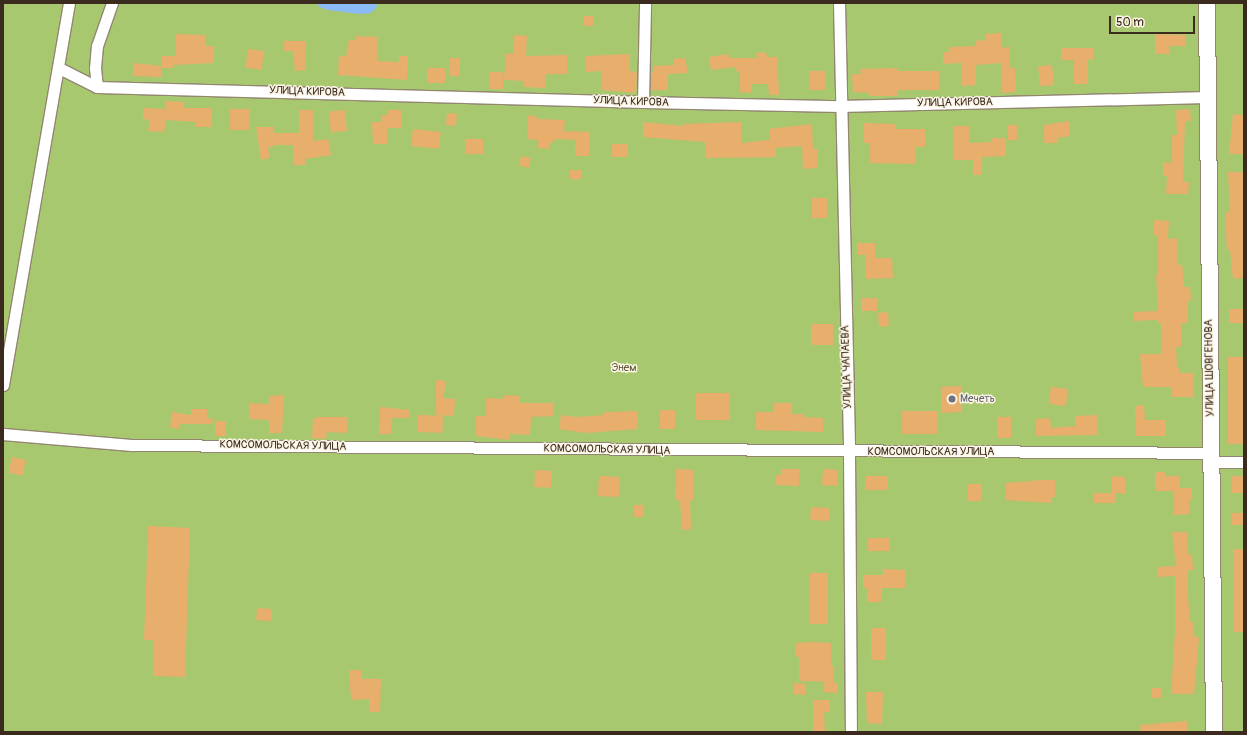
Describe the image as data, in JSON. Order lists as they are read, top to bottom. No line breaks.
{"streets":{"street":["УЛИЦА КИРОВА","УЛИЦА ЧАПАЕВА","УЛИЦА ШОВГЕНОВА","КОМСОМОЛЬСКАЯ УЛИЦА"]},"crossings":[["УЛИЦА КИРОВА","УЛИЦА ЧАПАЕВА"],["УЛИЦА КИРОВА","УЛИЦА ШОВГЕНОВА"],["УЛИЦА ЧАПАЕВА","КОМСОМОЛЬСКАЯ УЛИЦА"],["УЛИЦА ШОВГЕНОВА","КОМСОМОЛЬСКАЯ УЛИЦА"]],"parks":["Энем"],"places":["Мечеть"],"scale_bar":"50 m"}
